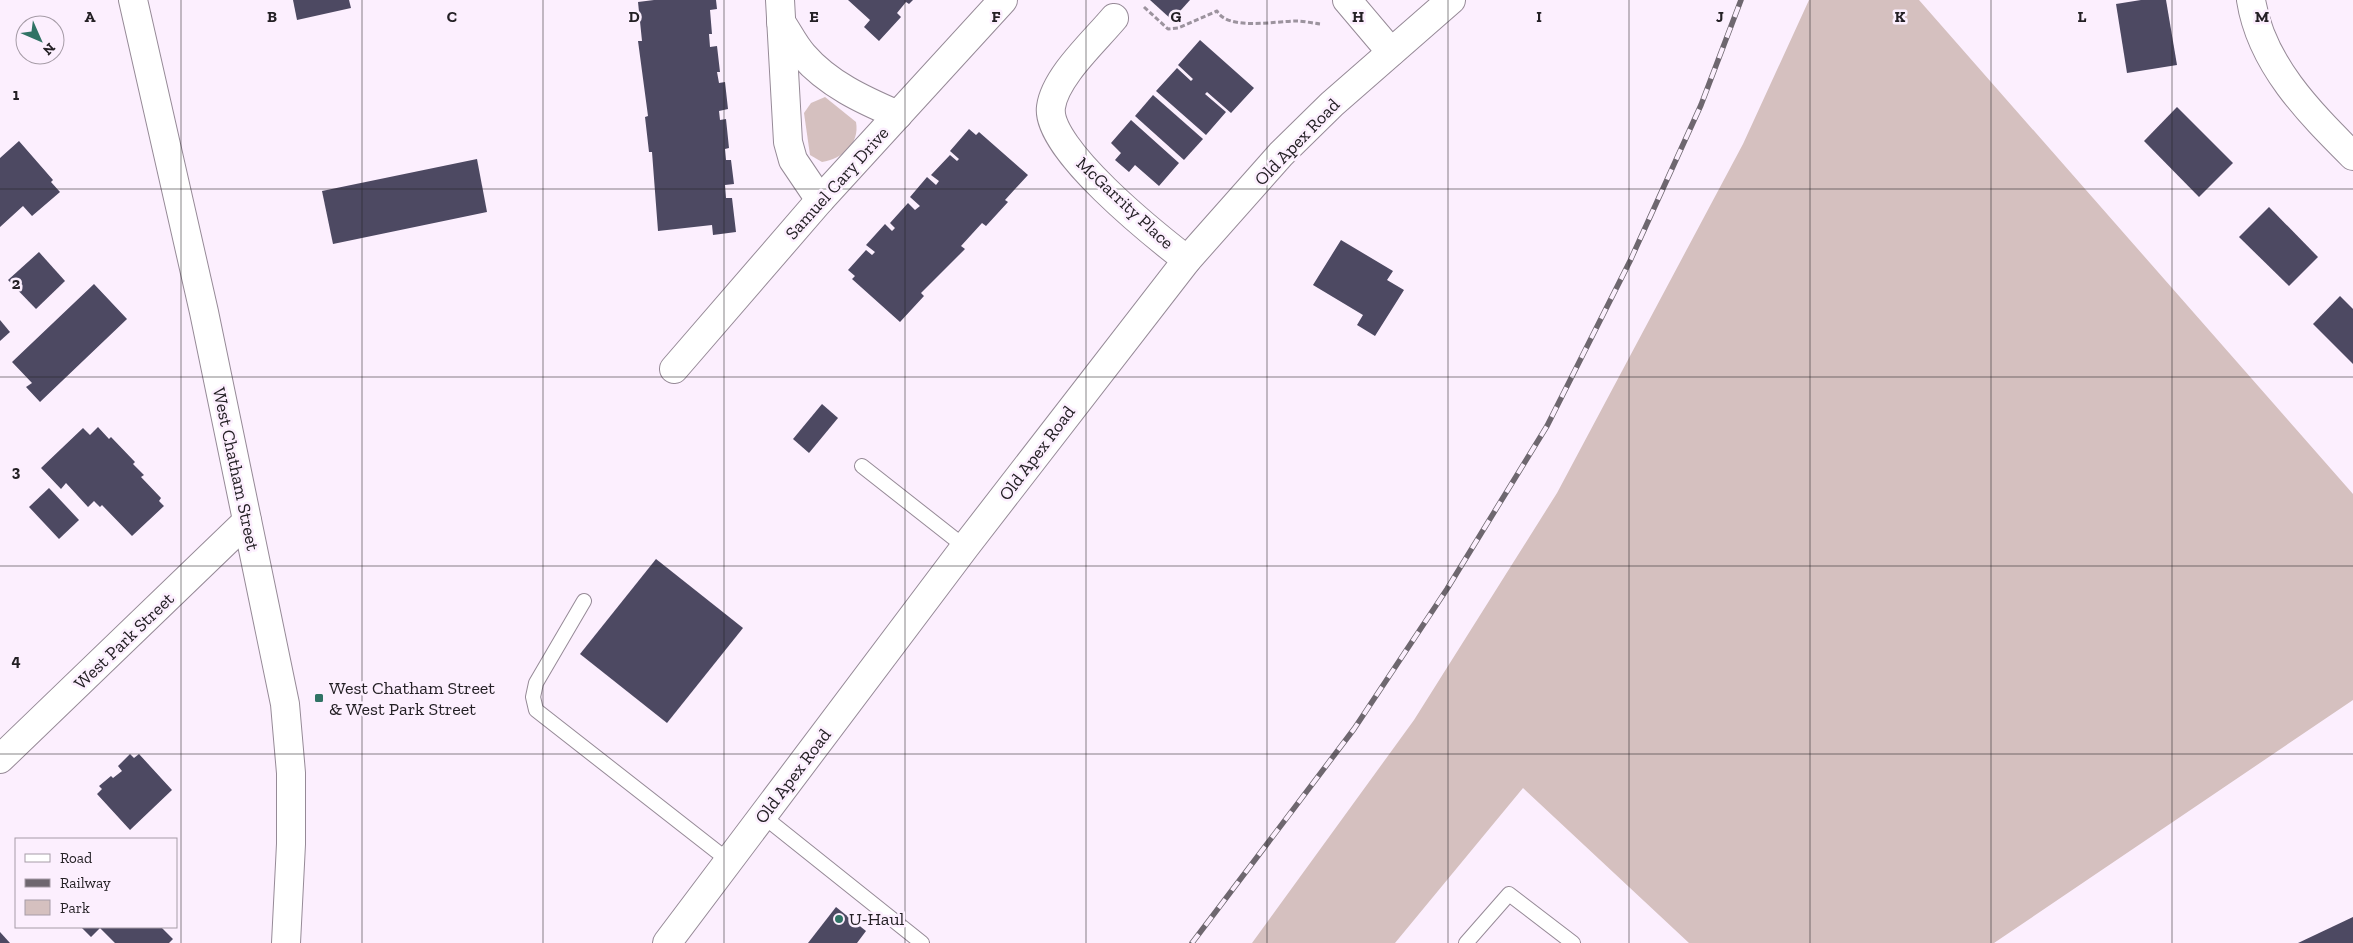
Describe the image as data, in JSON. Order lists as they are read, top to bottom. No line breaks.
{"streets":{"street":["Old Apex Road","Samuel Cary Drive","McGarrity Place","West Chatham Street","West Park Street"]},"crossings":[["Old Apex Road","McGarrity Place"],["West Chatham Street","West Park Street"]],"places":{"transit":["West Chatham Street & West Park Street"],"other":["U-Haul"]},"legend":["Road","Railway","Park"],"north":"bottom right","grid":{"columns":["A","B","C","D","E","F","G","H","I","J","K","L","M"],"rows":["1","2","3","4"]}}
